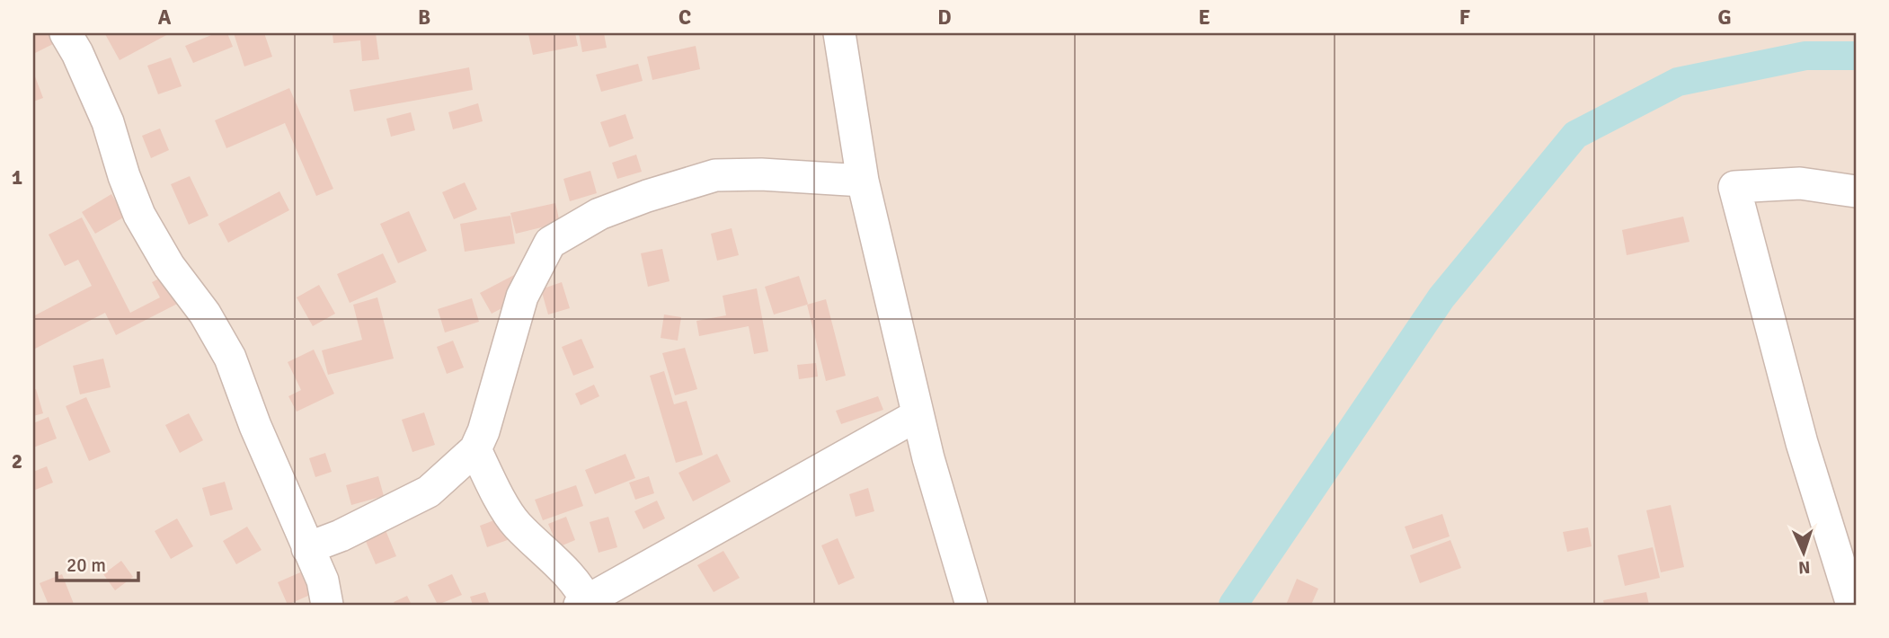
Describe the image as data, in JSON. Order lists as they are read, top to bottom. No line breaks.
{"scale_bar":"20 m","north":"bottom","grid":{"columns":["A","B","C","D","E","F","G"],"rows":["1","2"]}}
